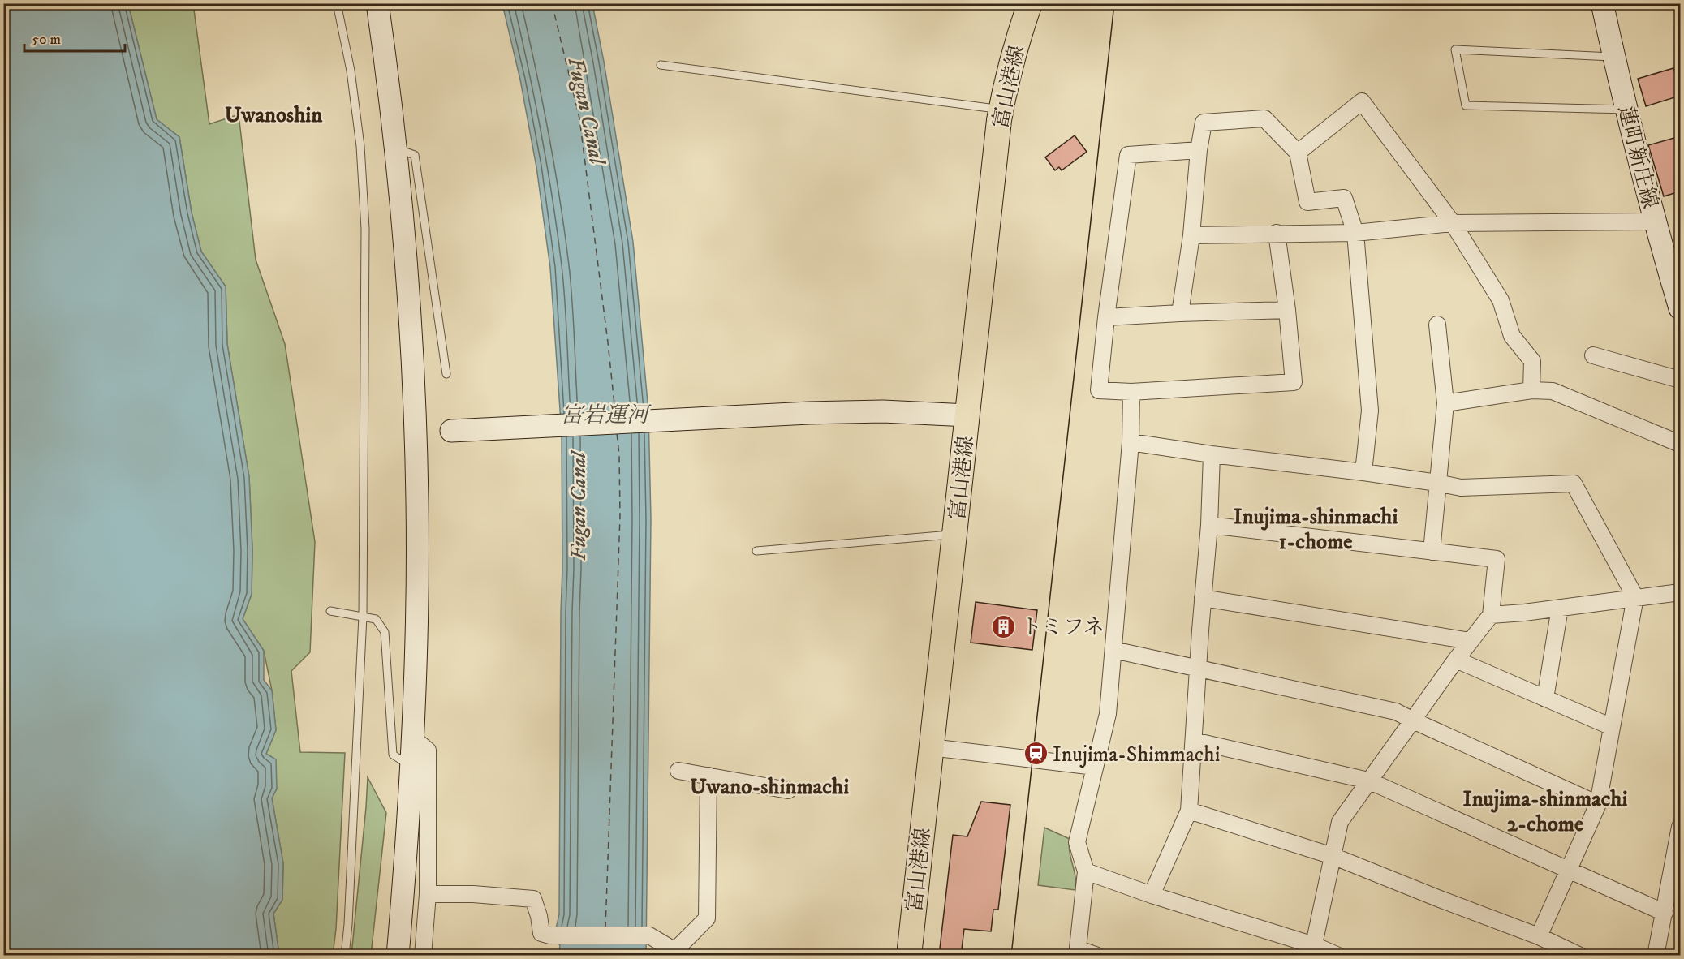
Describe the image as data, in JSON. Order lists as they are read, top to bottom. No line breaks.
{"streets":{"main road":["富山港線"],"street":["蓮町新庄線"]},"districts":["Uwanoshin","Inujima-shinmachi 1-chome","Uwano-shinmachi","Inujima-shinmachi 2-chome"],"water":["Fugan Canal","富岩運河"],"places":{"building":["トミフネ"],"station":["Inujima-Shimmachi"]},"scale_bar":"50 m"}
